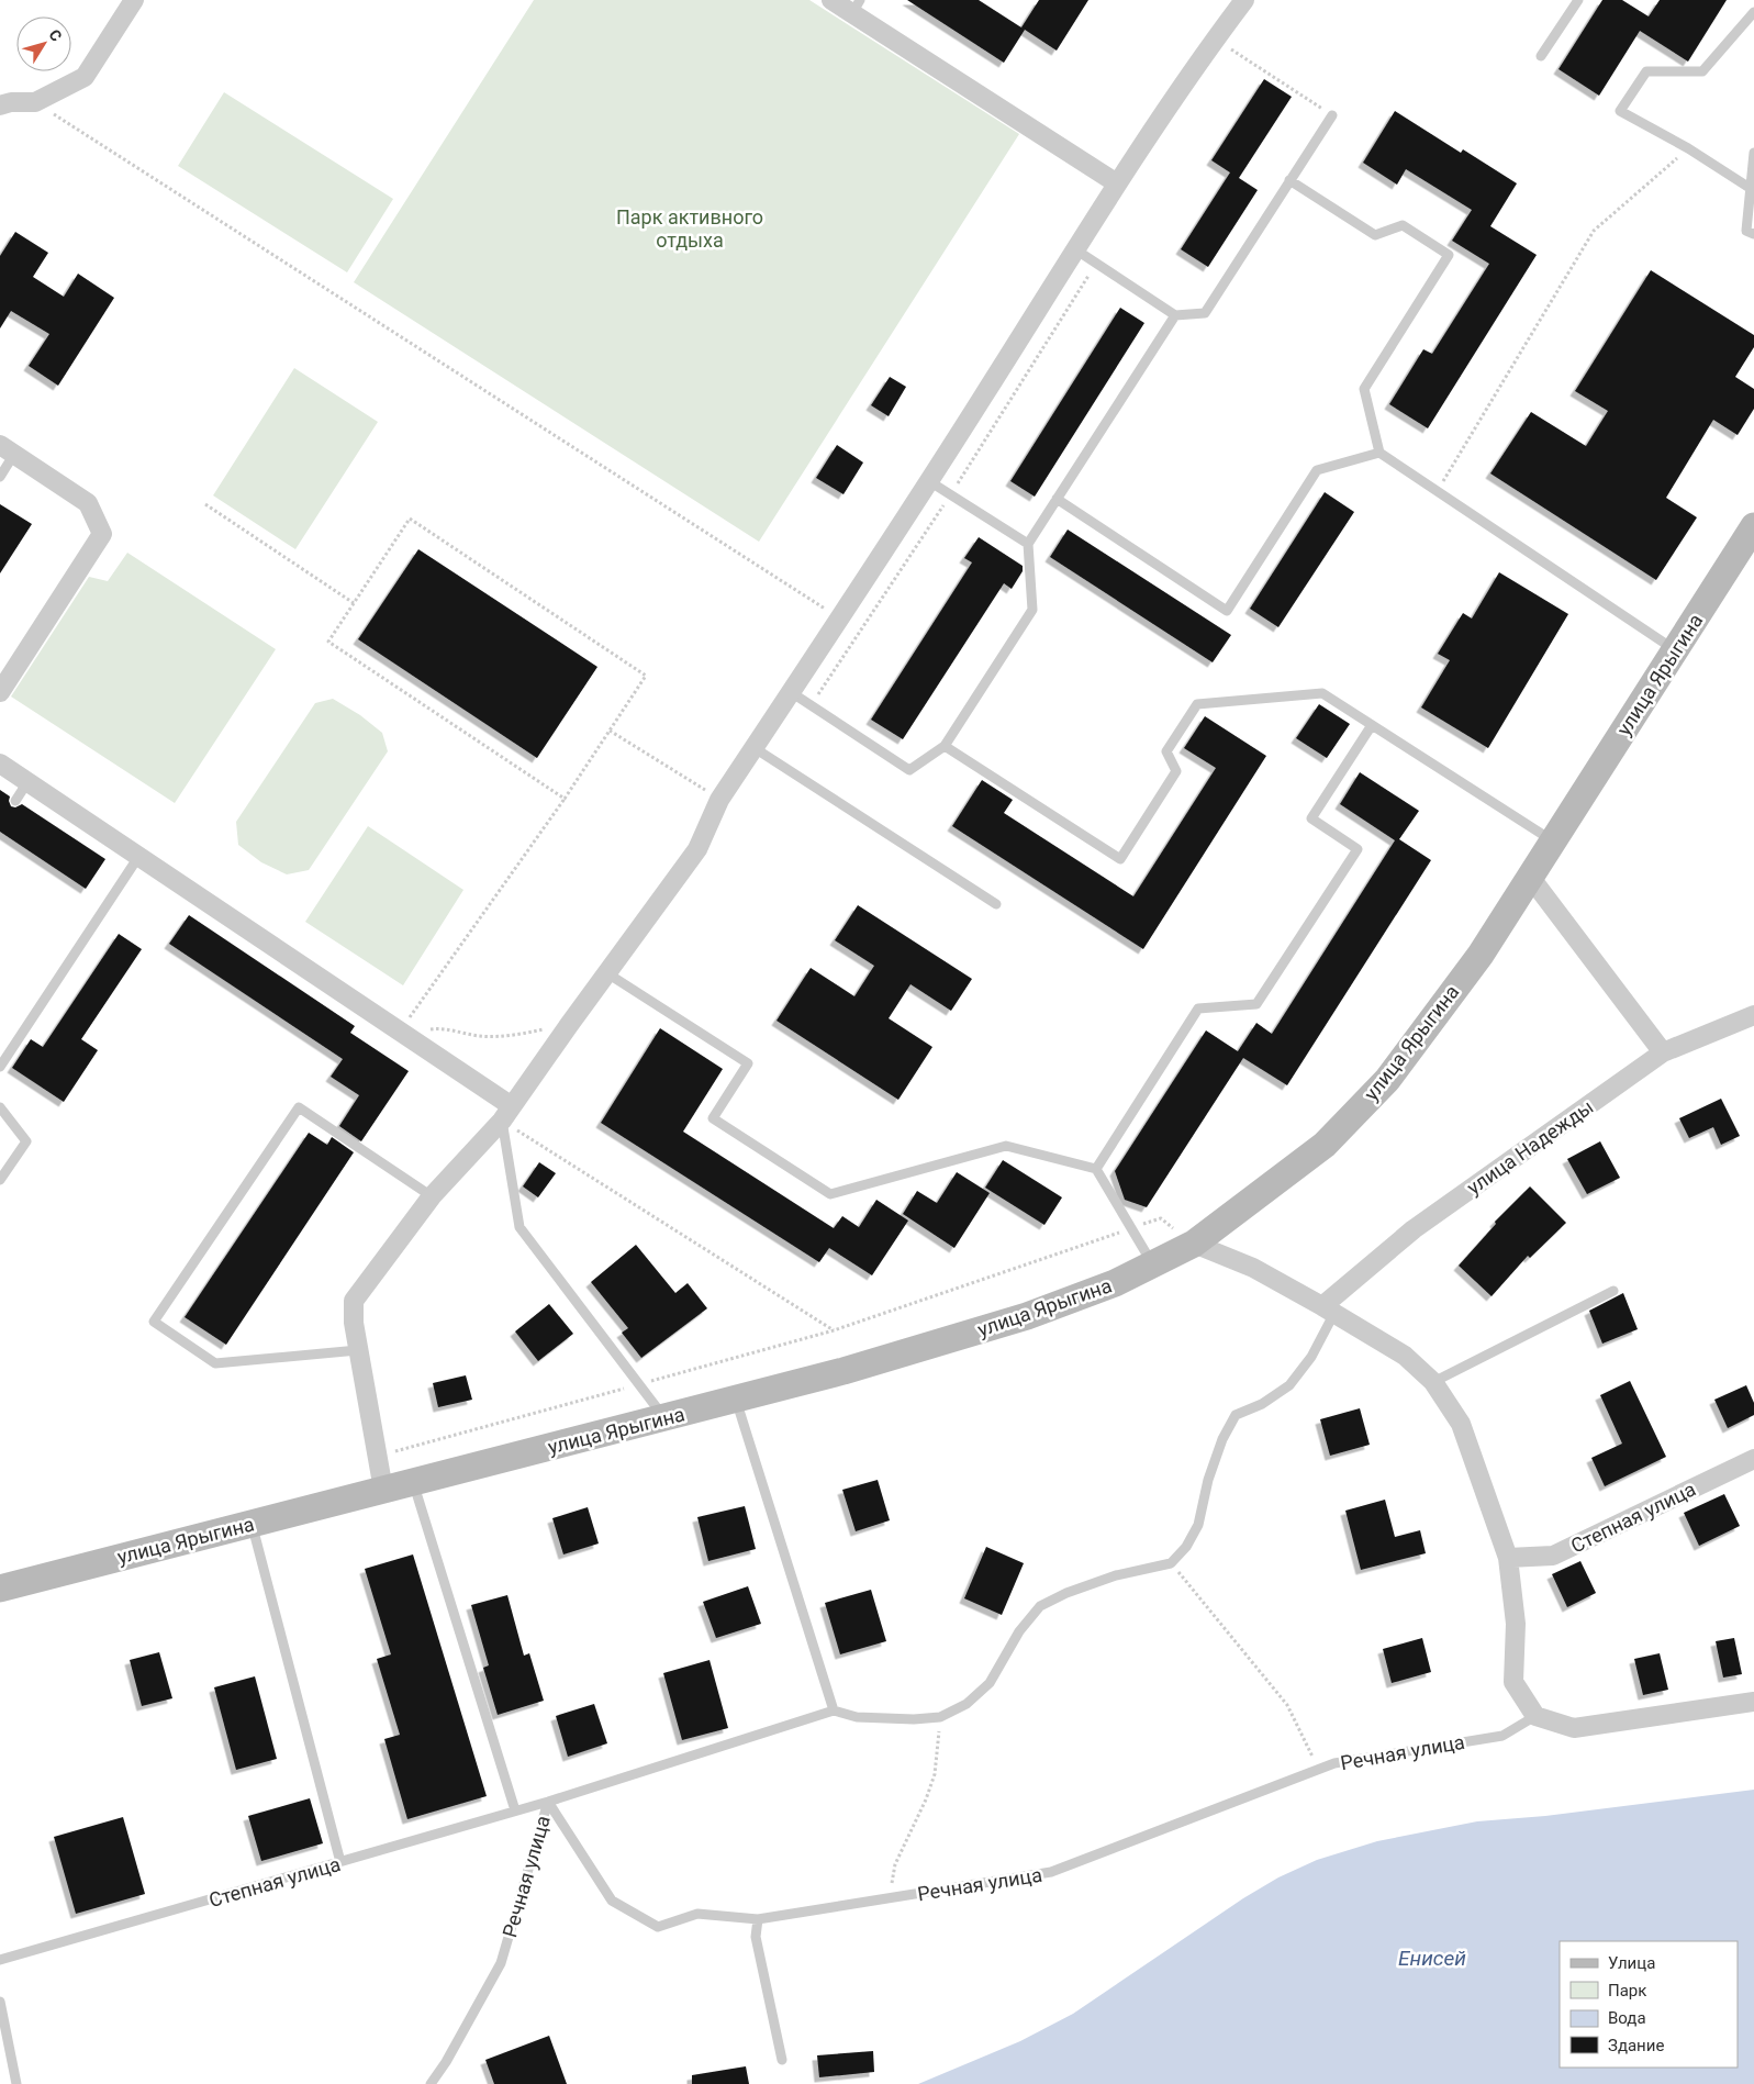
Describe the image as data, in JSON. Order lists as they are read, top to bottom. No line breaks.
{"streets":{"street":["улица Ярыгина","улица Надежды","Степная улица"],"lane":["Речная улица"]},"crossings":[["Степная улица","Речная улица"]],"water":["Енисей"],"parks":["Парк активного отдыха"],"legend":["Улица","Парк","Вода","Здание"],"north":"top right"}
